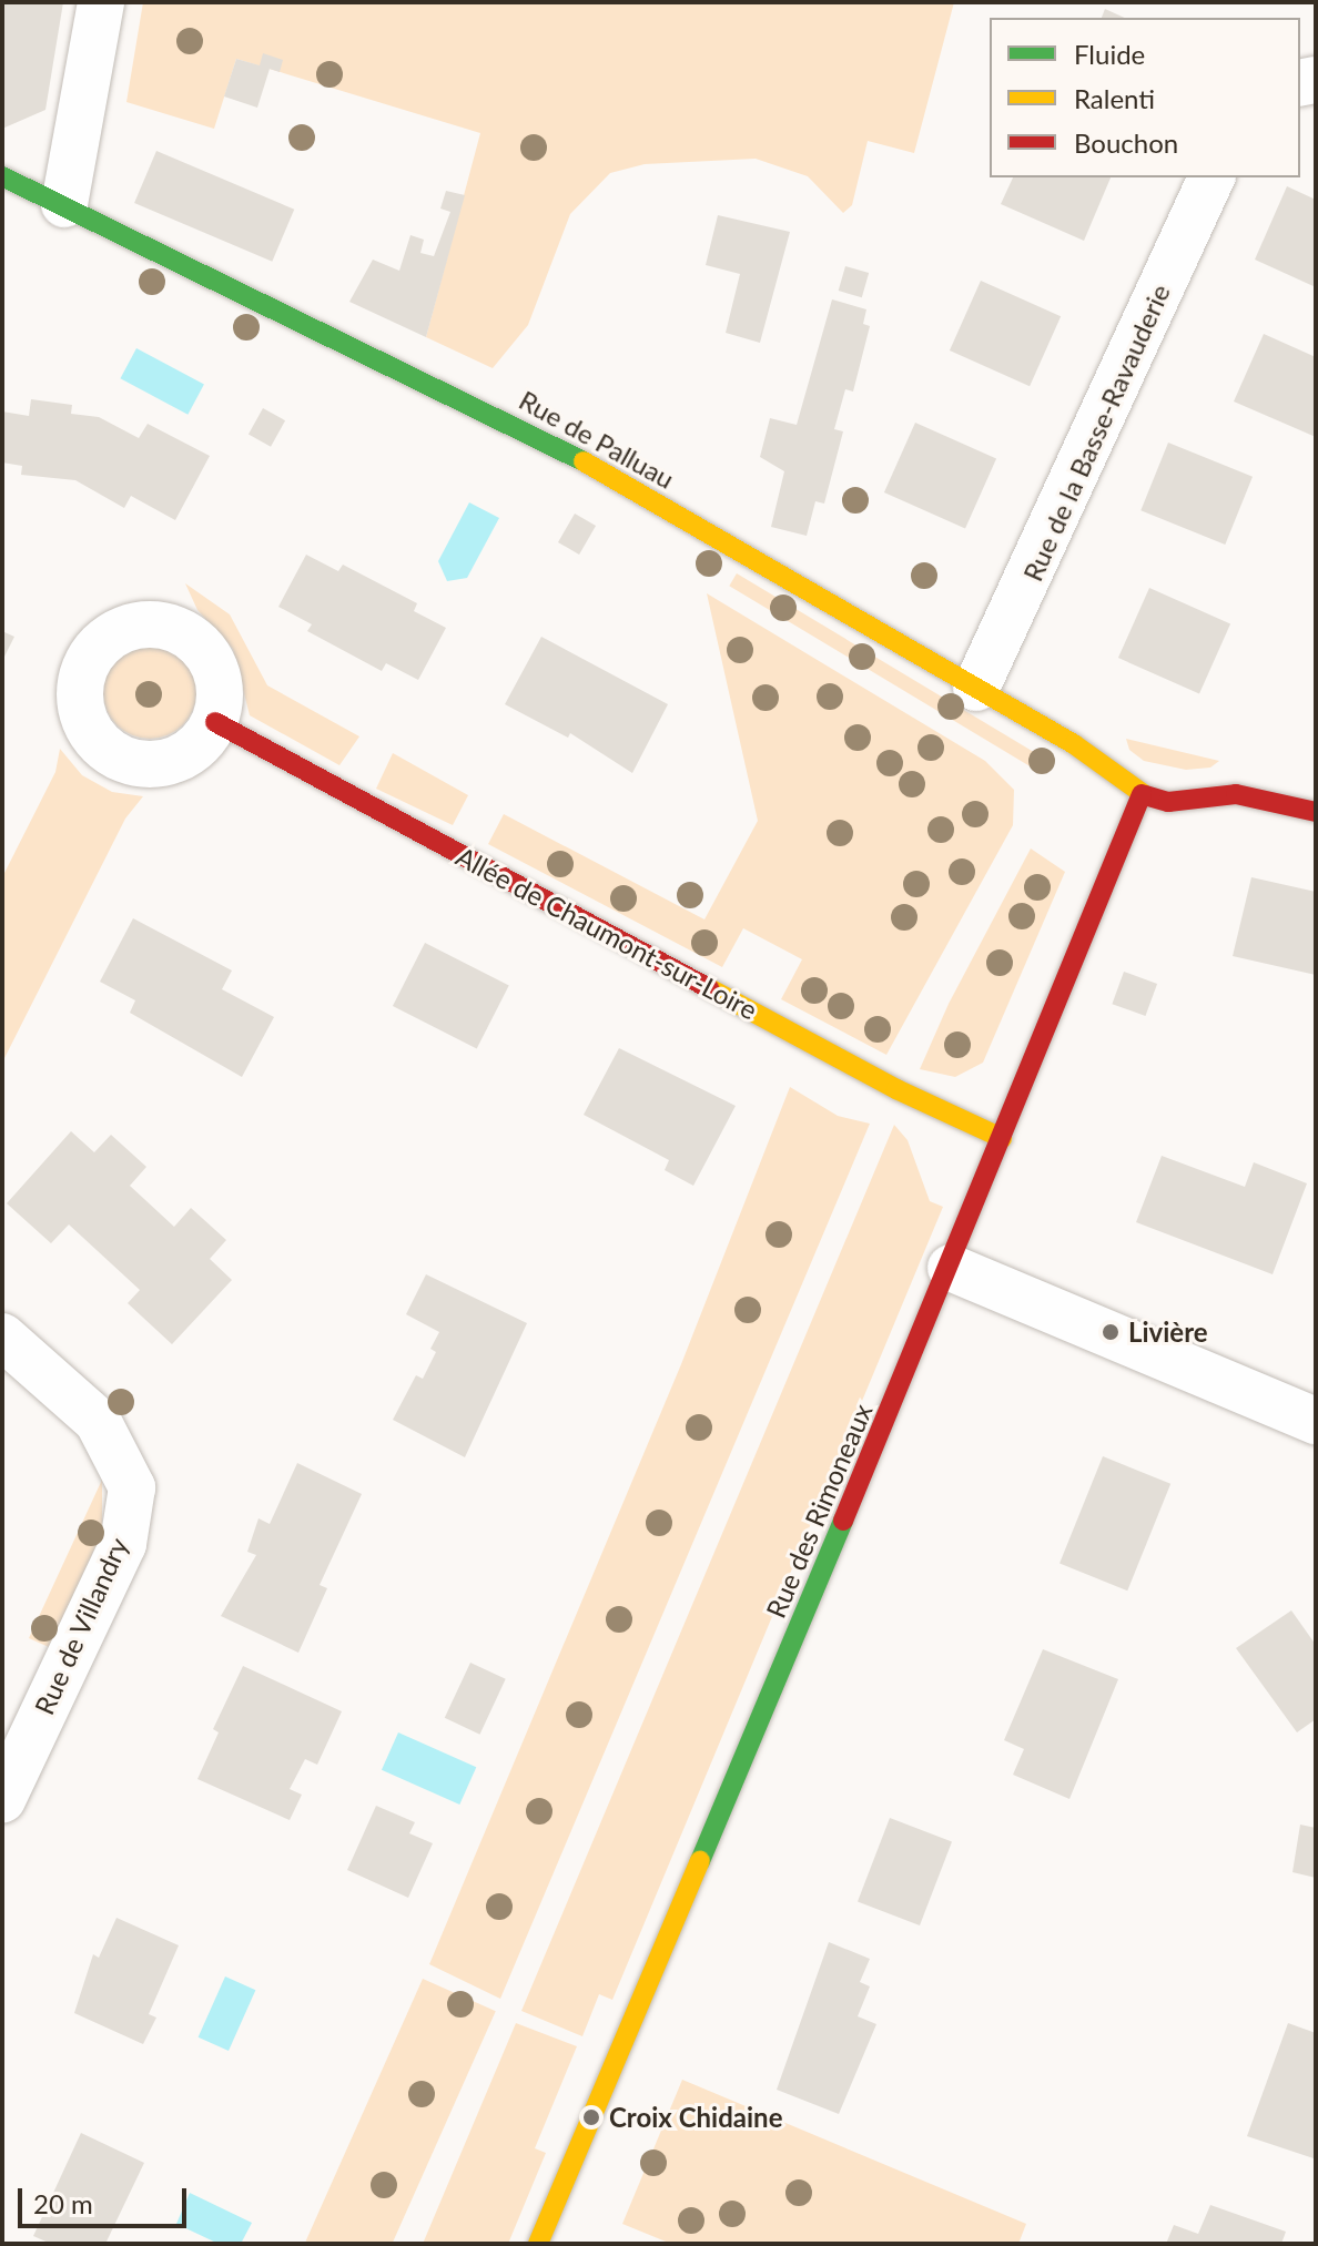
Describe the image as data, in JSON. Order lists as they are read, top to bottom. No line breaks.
{"streets":{"street":["Rue de la Basse-Ravauderie","Rue de Palluau","Allée de Chaumont-sur-Loire","Rue des Rimoneaux","Rue de Villandry"]},"crossings":[["Rue de la Basse-Ravauderie","Rue de Palluau"],["Rue de Palluau","Rue des Rimoneaux"],["Allée de Chaumont-sur-Loire","Rue des Rimoneaux"]],"places":["Livière","Croix Chidaine"],"legend":["Fluide","Ralenti","Bouchon"],"scale_bar":"20 m"}
